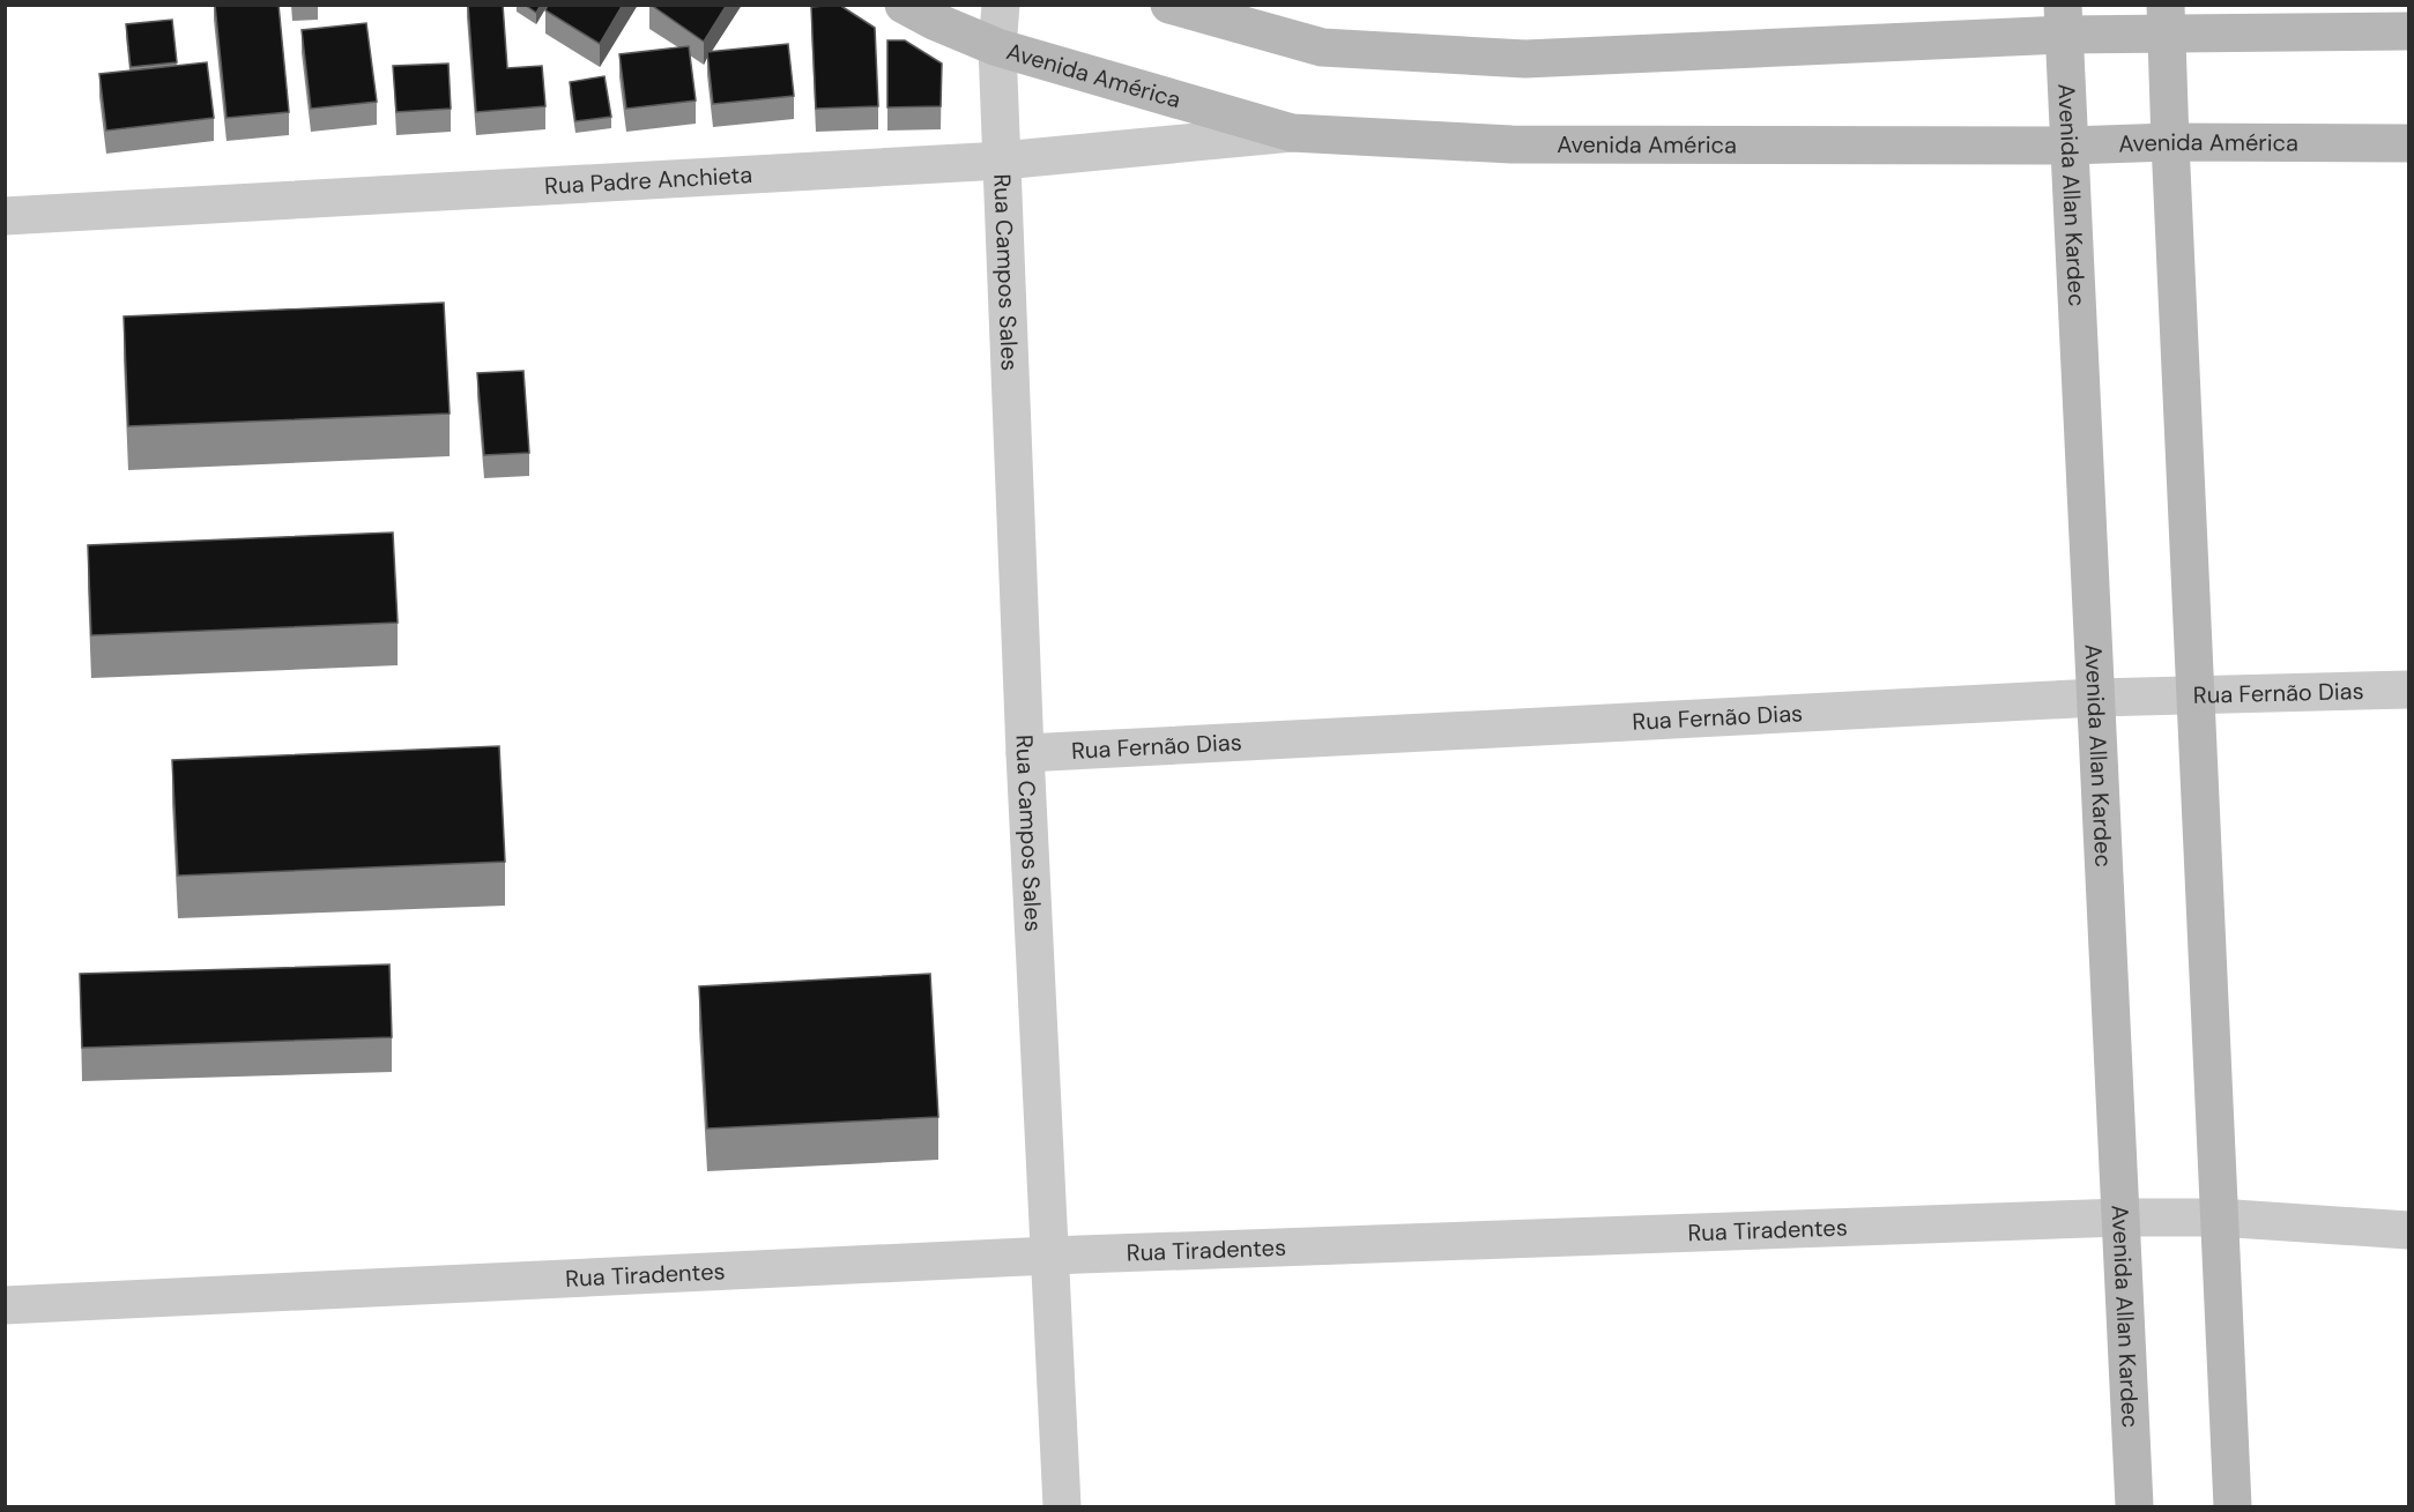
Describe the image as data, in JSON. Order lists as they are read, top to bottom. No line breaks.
{"streets":{"main road":["Avenida América","Avenida Allan Kardec"],"street":["Rua Padre Anchieta","Rua Campos Sales","Rua Fernão Dias","Rua Tiradentes"]},"crossings":[["Avenida América","Rua Padre Anchieta"],["Avenida América","Avenida Allan Kardec"],["Avenida América","Rua Campos Sales"],["Rua Padre Anchieta","Rua Campos Sales"],["Avenida Allan Kardec","Rua Fernão Dias"],["Avenida Allan Kardec","Rua Tiradentes"],["Rua Campos Sales","Rua Fernão Dias"],["Rua Campos Sales","Rua Tiradentes"]]}
